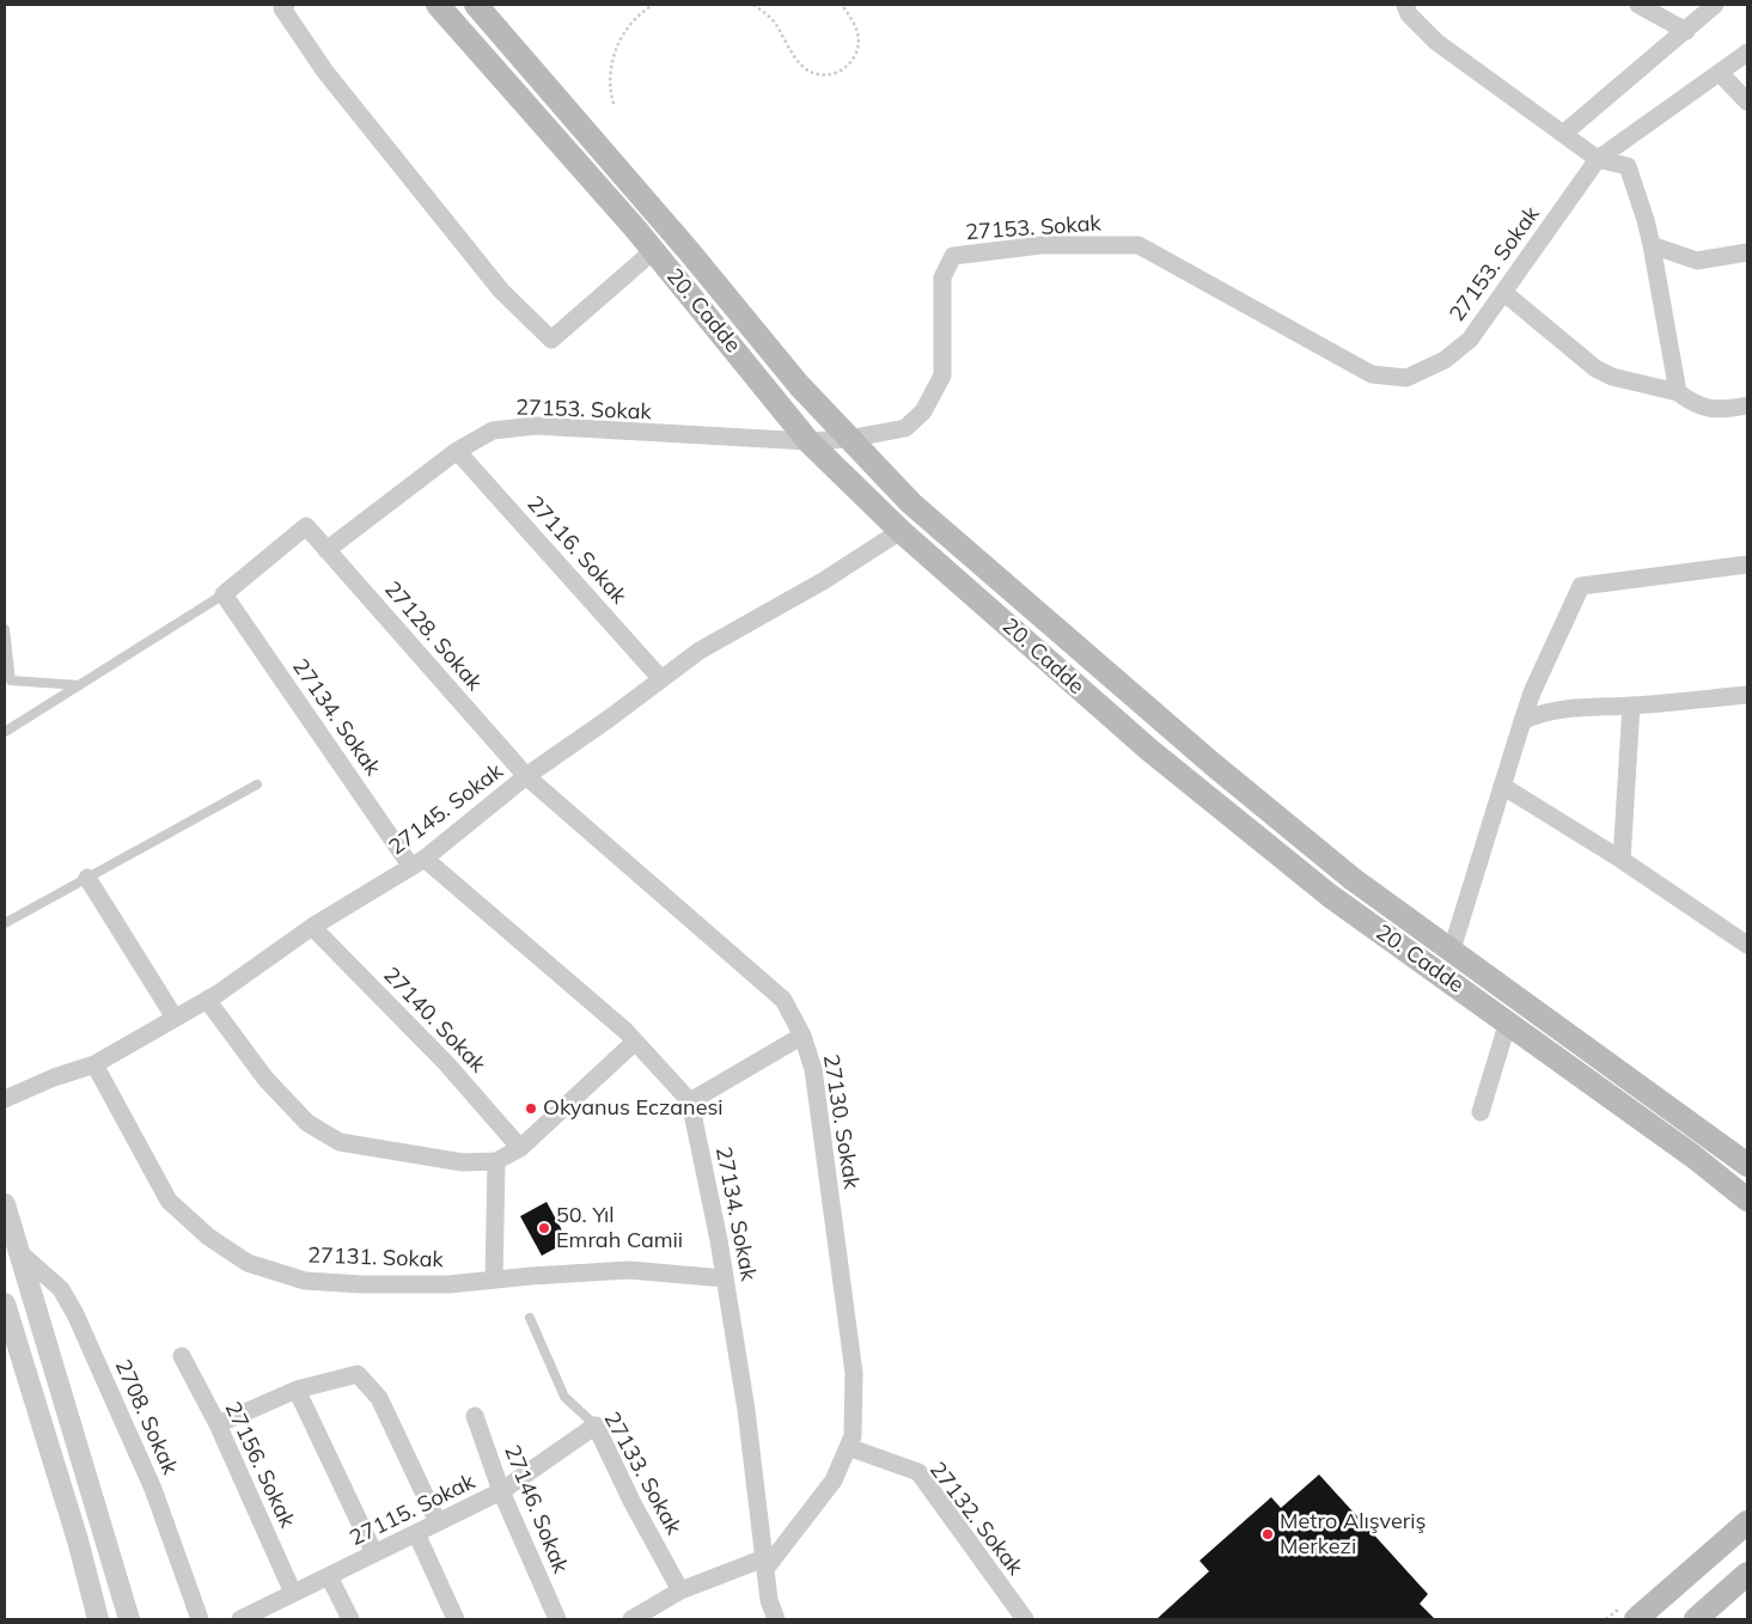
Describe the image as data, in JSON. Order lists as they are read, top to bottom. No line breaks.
{"streets":{"main road":["20. Cadde"],"street":["27153. Sokak","27116. Sokak","27128. Sokak","27134. Sokak","27145. Sokak","27140. Sokak","27130. Sokak","27131. Sokak","2708. Sokak","27156. Sokak","27133. Sokak","27146. Sokak","27115. Sokak","27132. Sokak"]},"crossings":[["27153. Sokak","20. Cadde"],["27153. Sokak","27116. Sokak"],["27153. Sokak","27128. Sokak"],["20. Cadde","27145. Sokak"],["27116. Sokak","27145. Sokak"],["27128. Sokak","27134. Sokak"],["27128. Sokak","27145. Sokak"],["27128. Sokak","27130. Sokak"],["27134. Sokak","27145. Sokak"],["27134. Sokak","27130. Sokak"],["27134. Sokak","27131. Sokak"],["27145. Sokak","27140. Sokak"],["27145. Sokak","27130. Sokak"],["27145. Sokak","27131. Sokak"],["27130. Sokak","27132. Sokak"],["27156. Sokak","27115. Sokak"],["27133. Sokak","27115. Sokak"],["27146. Sokak","27115. Sokak"]],"places":["Okyanus Eczanesi","50. Yıl Emrah Camii","Metro Alışveriş Merkezi"]}
